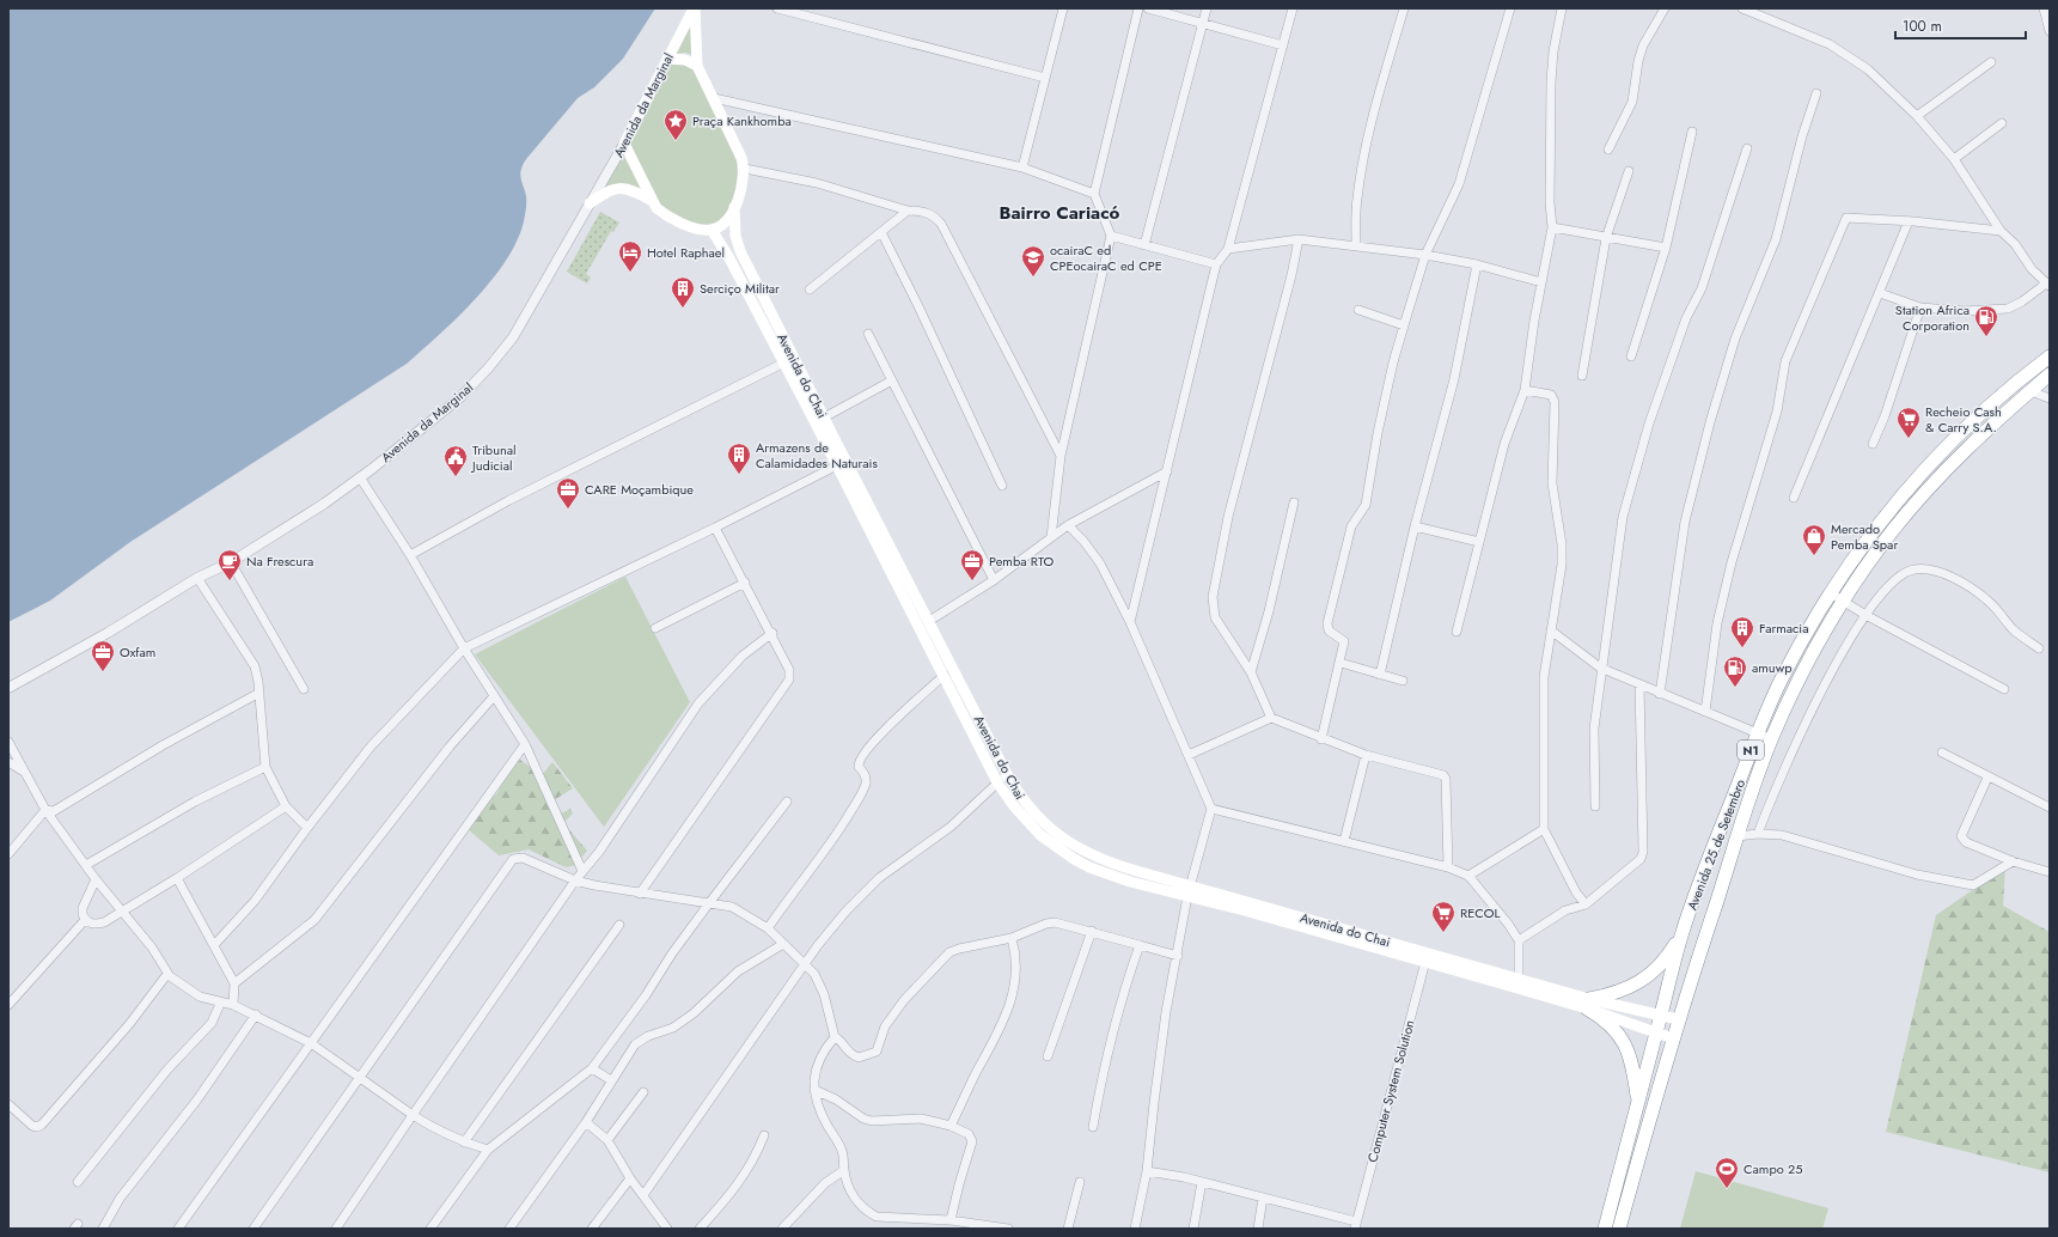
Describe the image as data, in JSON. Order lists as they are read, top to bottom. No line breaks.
{"streets":{"highway":["N1","Avenida 25 de Setembro"],"main road":["Avenida da Marginal","Avenida do Chai"],"street":["Computer System Solution"]},"crossings":[["Avenida do Chai","Avenida 25 de Setembro"],["Avenida do Chai","Computer System Solution"]],"districts":["Bairro Cariacó"],"places":{"place":["Praça Kankhomba"],"hotel":["Hotel Raphael"],"school or university":["ocairaC ed CPEocairaC ed CPE"],"building":["Serciço Militar","Armazens de Calamidades Naturais","Farmacia"],"fuel station":["Station Africa Corporation","amuwp"],"supermarket":["Recheio Cash & Carry S.A.","RECOL"],"public building":["Tribunal Judicial"],"office":["CARE Moçambique","Pemba RTO","Oxfam"],"shop":["Mercado Pemba Spar"],"cafe":["Na Frescura"],"sports":["Campo 25"]},"scale_bar":"100 m"}
